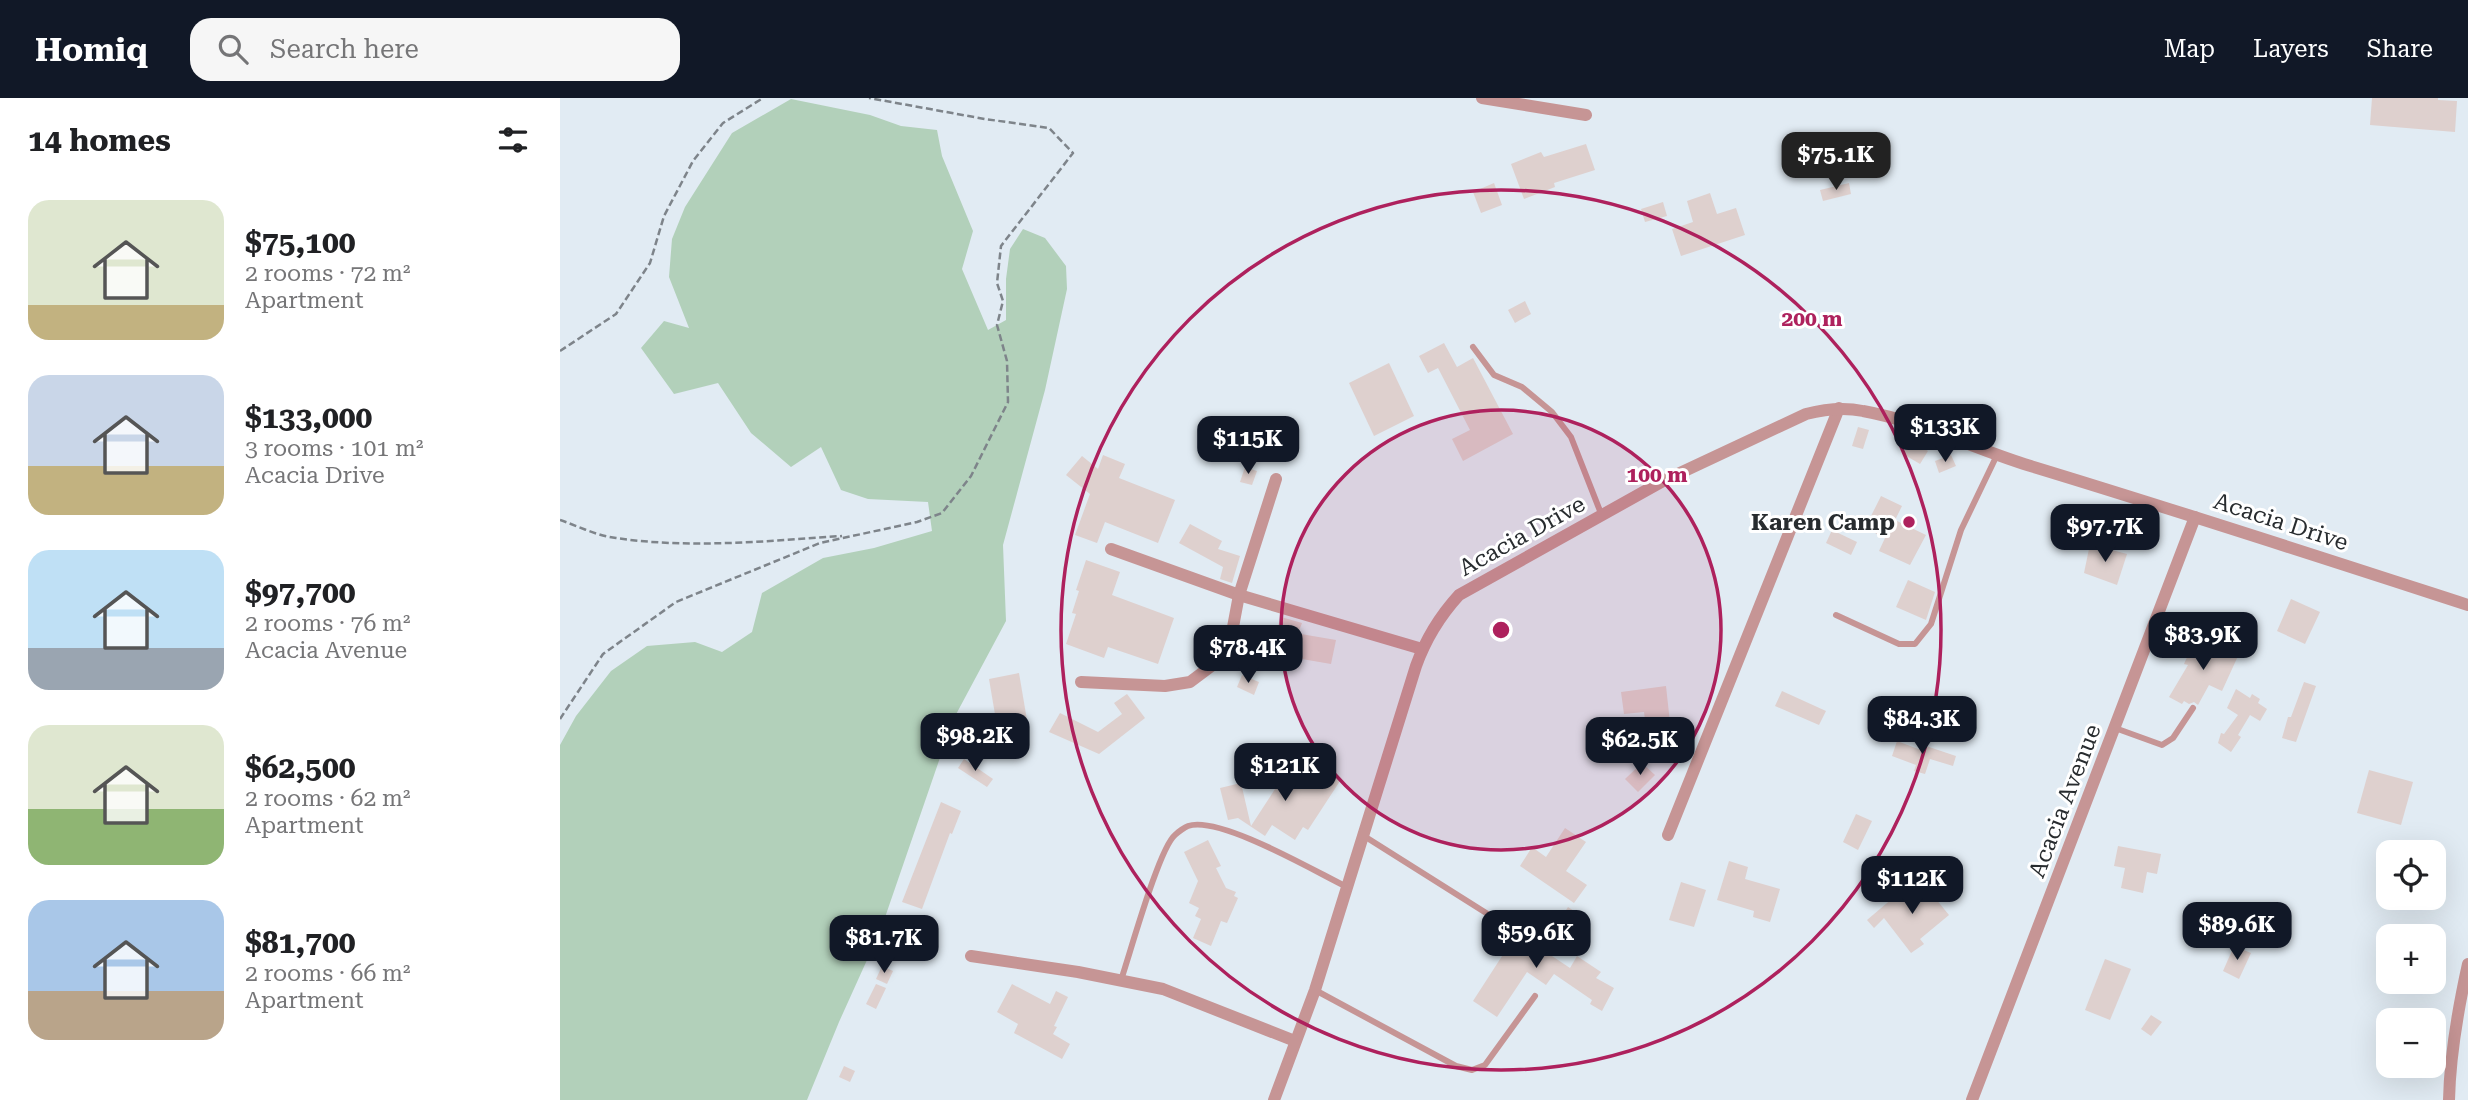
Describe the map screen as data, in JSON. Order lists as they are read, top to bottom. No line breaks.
{"streets":{"street":["Acacia Drive","Acacia Avenue"]},"crossings":[["Acacia Drive","Acacia Avenue"]],"places":["Karen Camp"],"page":{"header":"Homiq","search":"Search here","nav":["Map","Layers","Share"],"heading":"14 homes","price":["$75.1K","$133K","$115K","$97.7K","$83.9K","$78.4K","$84.3K","$98.2K","$62.5K","$121K","$112K","$89.6K","$59.6K","$81.7K"],"list":[{"name":"$75,100","note":"2 rooms · 72 m² · Apartment"},{"name":"$133,000","note":"3 rooms · 101 m² · Acacia Drive"},{"name":"$97,700","note":"2 rooms · 76 m² · Acacia Avenue"},{"name":"$62,500","note":"2 rooms · 62 m² · Apartment"},{"name":"$81,700","note":"2 rooms · 66 m² · Apartment"}],"map_buttons":["+","−"]},"rings":["200 m","100 m"]}
